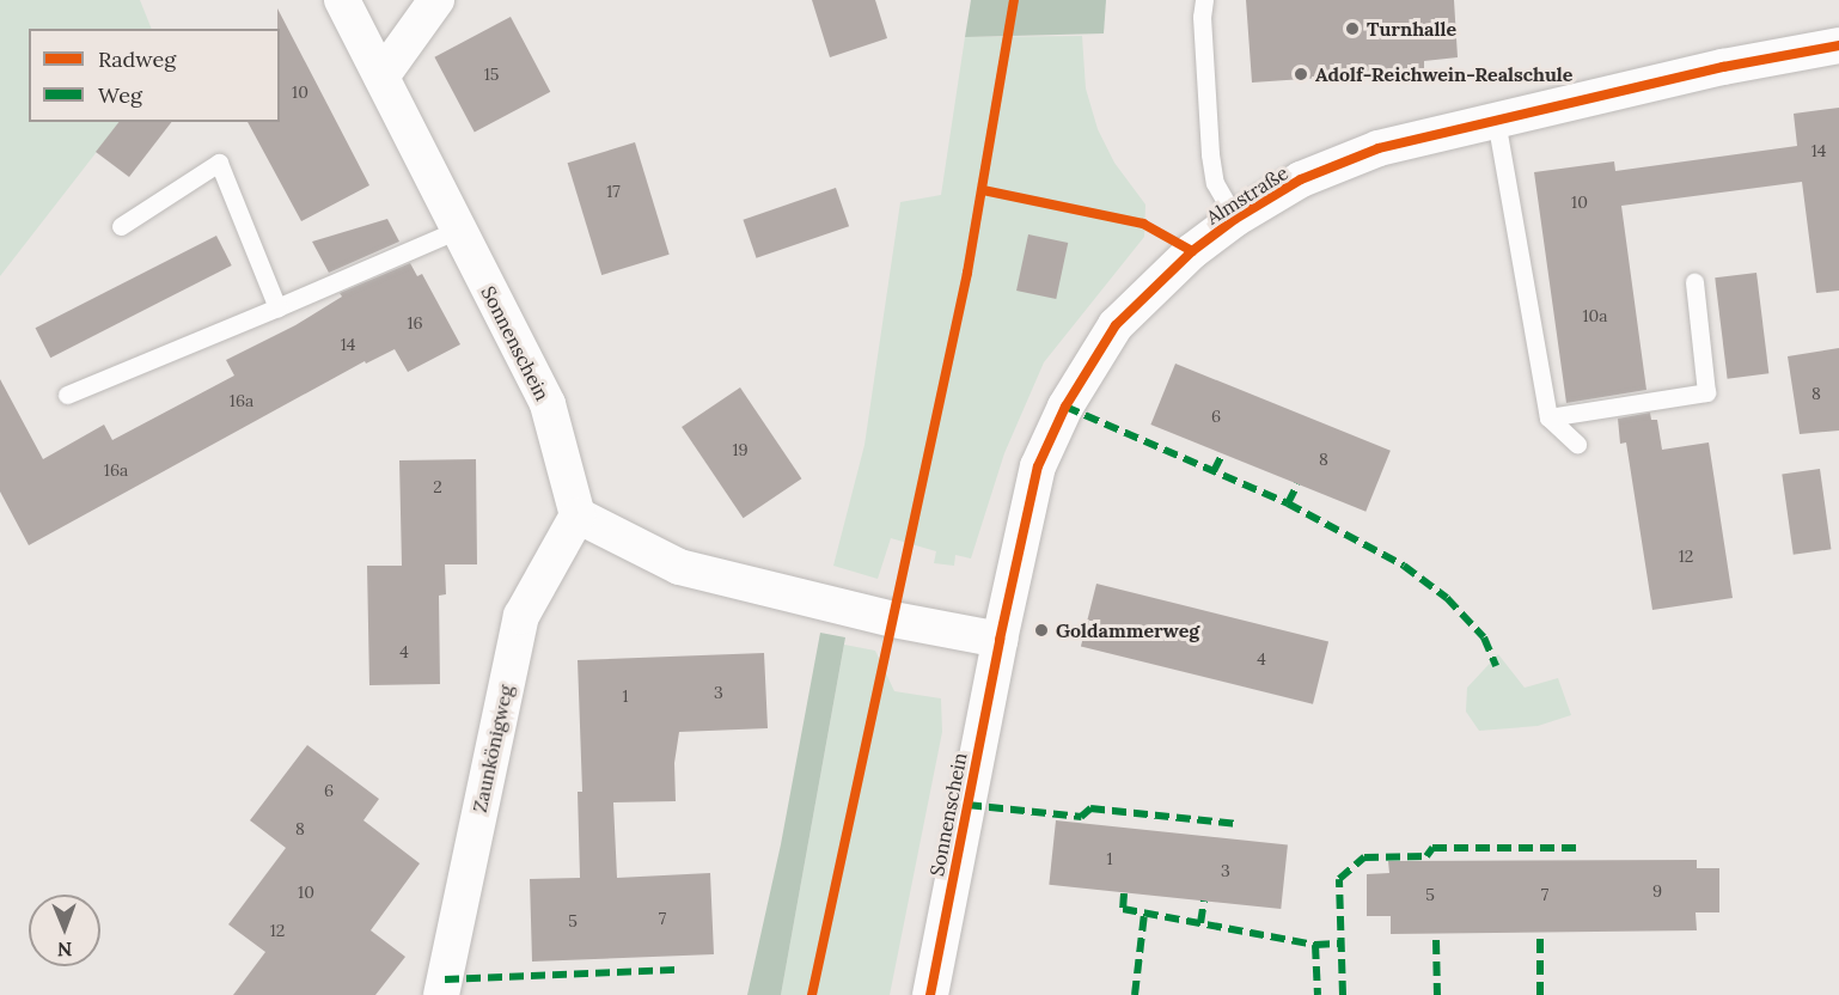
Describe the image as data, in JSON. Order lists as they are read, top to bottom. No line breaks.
{"streets":{"street":["Almstraße","Sonnenschein","Zaunkönigweg"]},"crossings":[["Almstraße","Sonnenschein"],["Sonnenschein","Zaunkönigweg"]],"places":["Turnhalle","Adolf-Reichwein-Realschule","Goldammerweg"],"house_numbers":["15","10","14","17","10","10a","16","14","8","16a","6","19","8","16a","2","12","4","4","3","1","6","8","1","3","9","10","5","7","7","5","12"],"legend":["Radweg","Weg"],"north":"bottom"}
